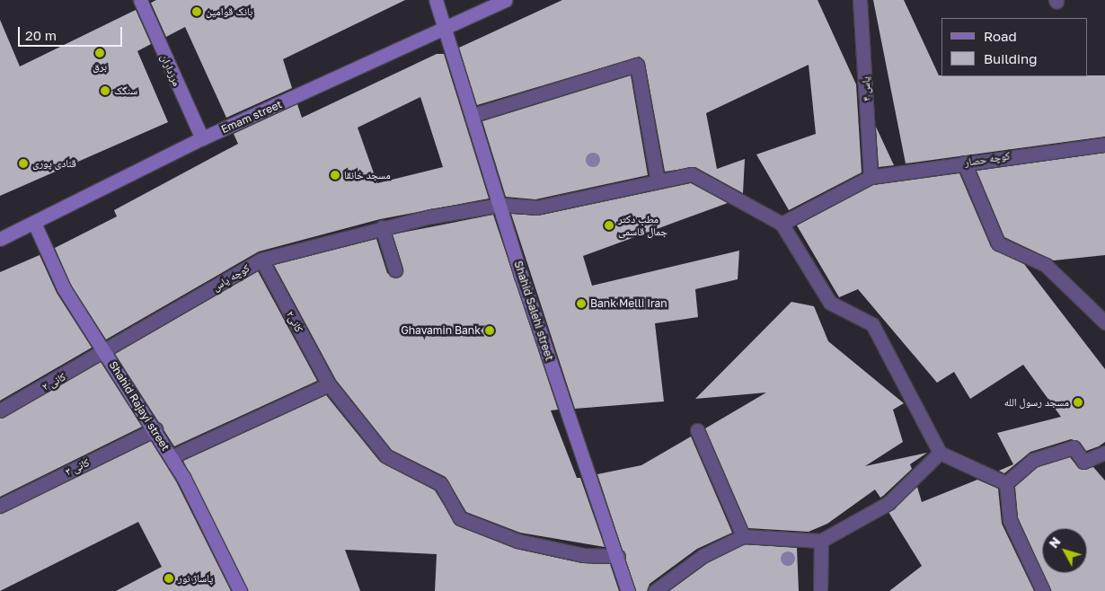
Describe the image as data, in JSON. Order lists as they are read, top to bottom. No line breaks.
{"streets":{"street":["مرزداران","یاس ۴","Emam street","کوچه حصار","کوچه یاس","Shahid Salehi street","کانی۲","کانی ۲","Shahid Rajayi street","کانی ۳"]},"crossings":[["مرزداران","Emam street"],["یاس ۴","کوچه حصار"],["Emam street","Shahid Salehi street"],["Emam street","Shahid Rajayi street"],["کوچه حصار","کوچه یاس"],["کوچه یاس","Shahid Salehi street"],["کوچه یاس","کانی۲"],["کوچه یاس","کانی ۲"],["کوچه یاس","Shahid Rajayi street"],["Shahid Salehi street","کانی۲"],["کانی ۲","Shahid Rajayi street"],["Shahid Rajayi street","کانی ۳"]],"places":["بانک قوامین","برق","سنگک","قنادی پوری","مسجد خانقا","مطب دکتر جمال قاسمی","Bank Melli Iran","Ghavamin Bank","مسجد رسول الله","پاساژ نور"],"legend":["Road","Building"],"scale_bar":"20 m","north":"top left"}
